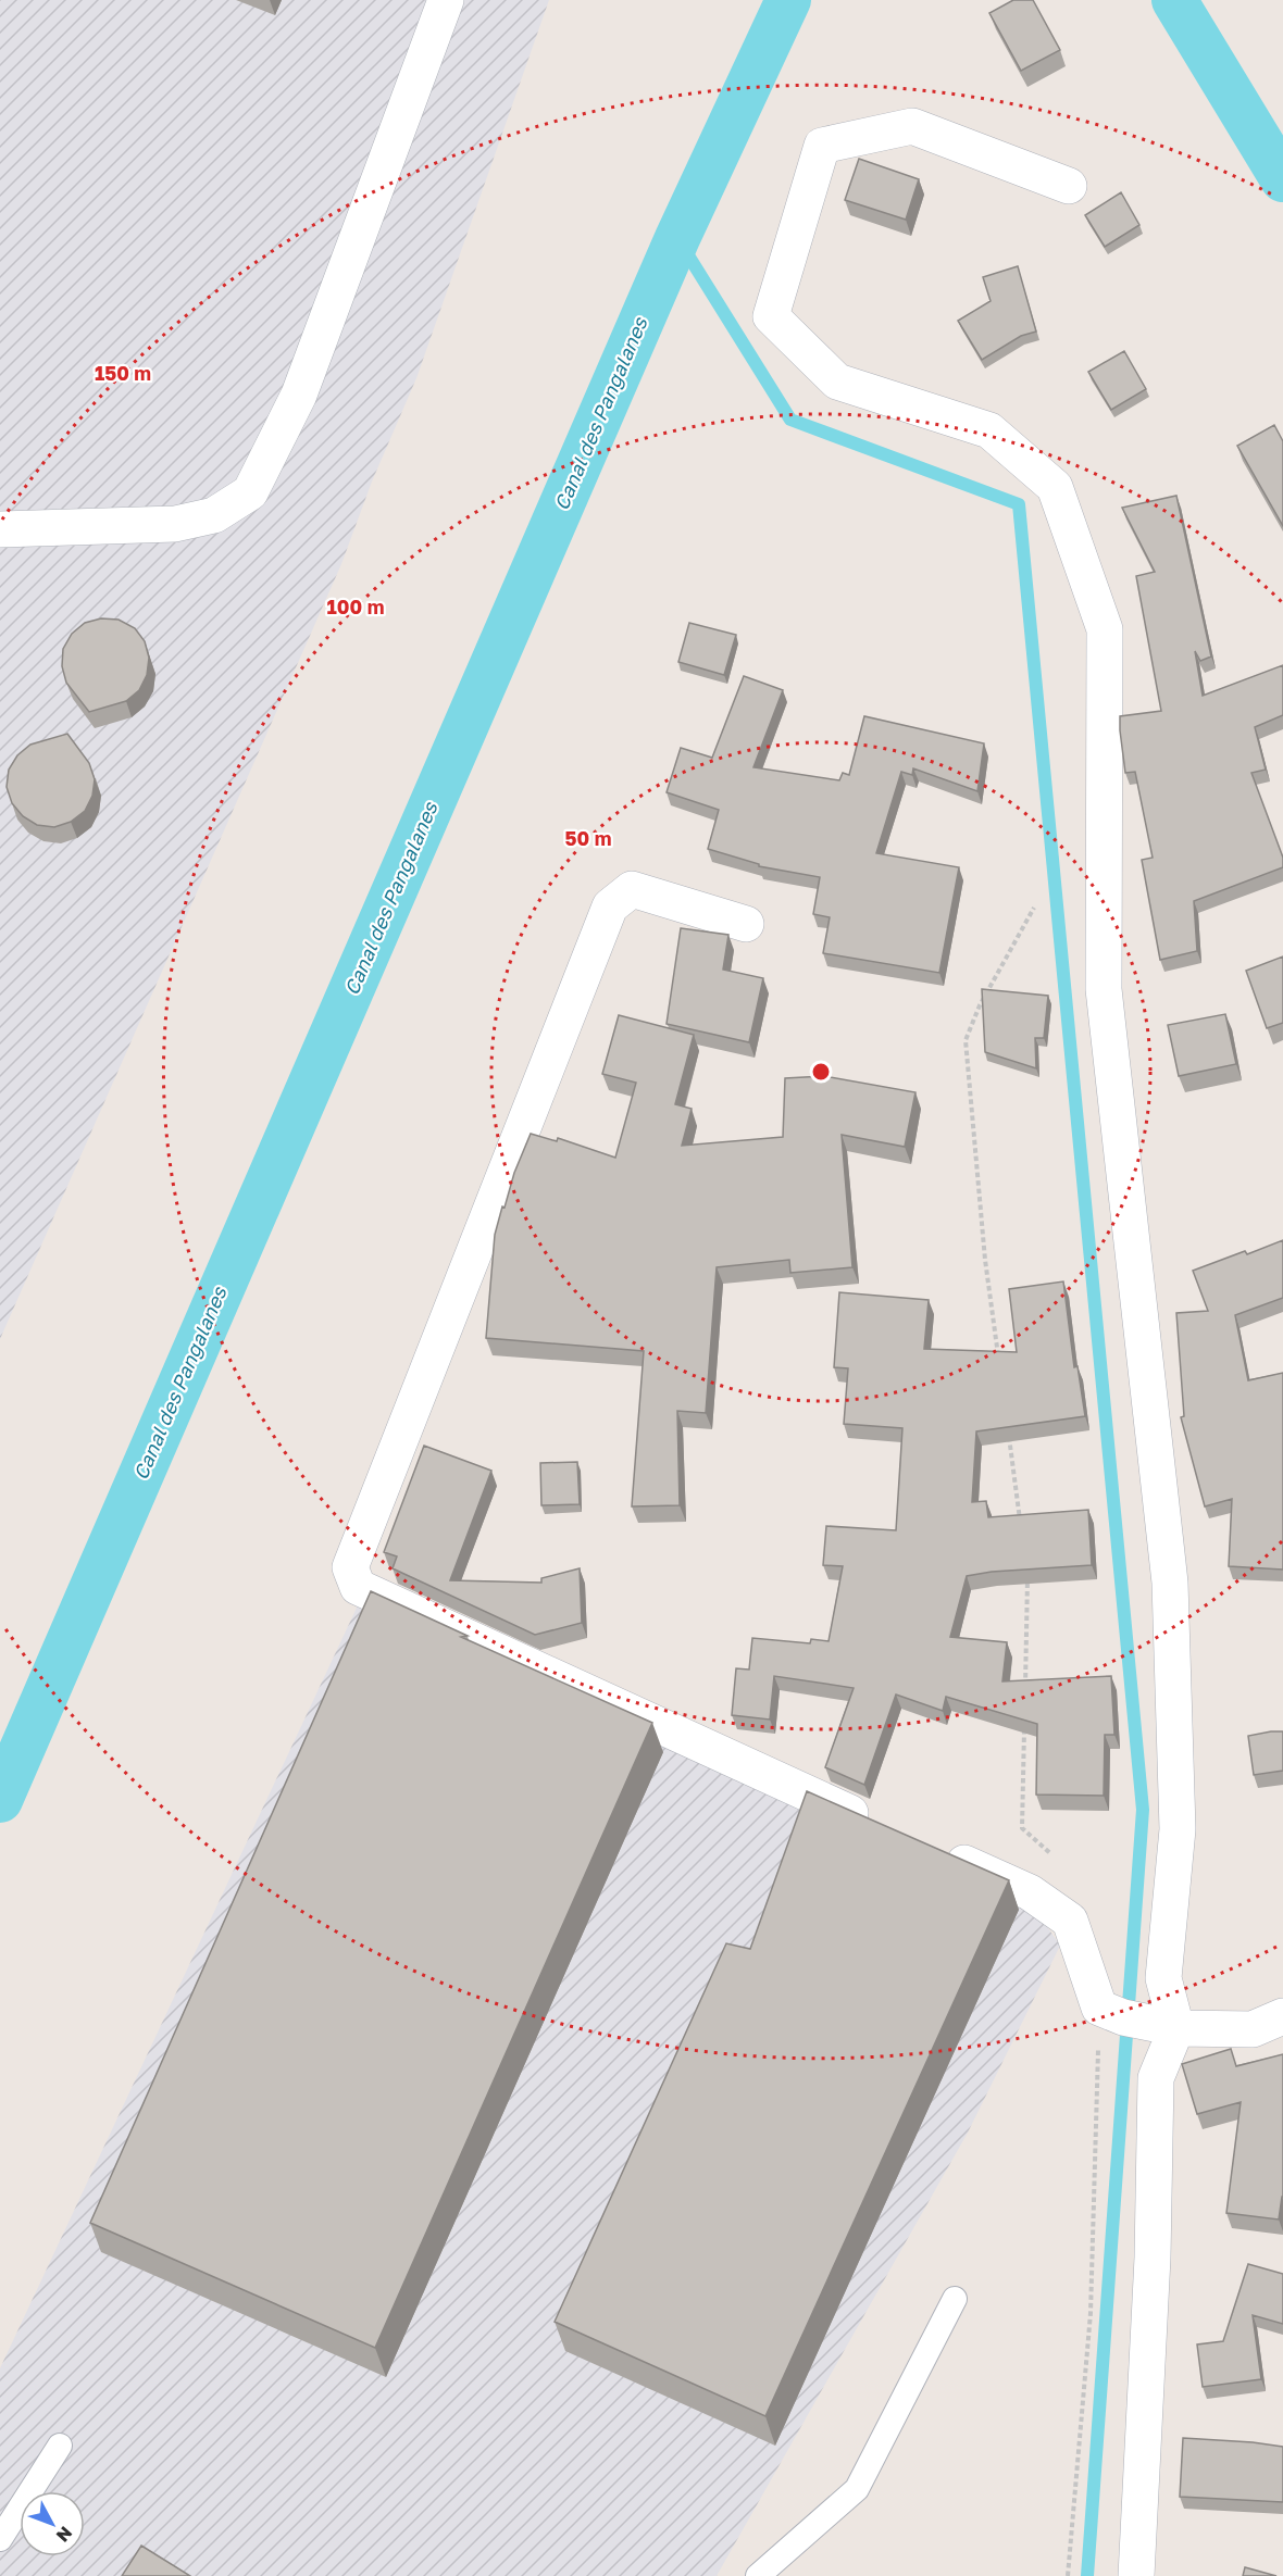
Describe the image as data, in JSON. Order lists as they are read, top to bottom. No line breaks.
{"water":["Canal des Pangalanes"],"north":"bottom right","rings":["150 m","100 m","50 m"]}
